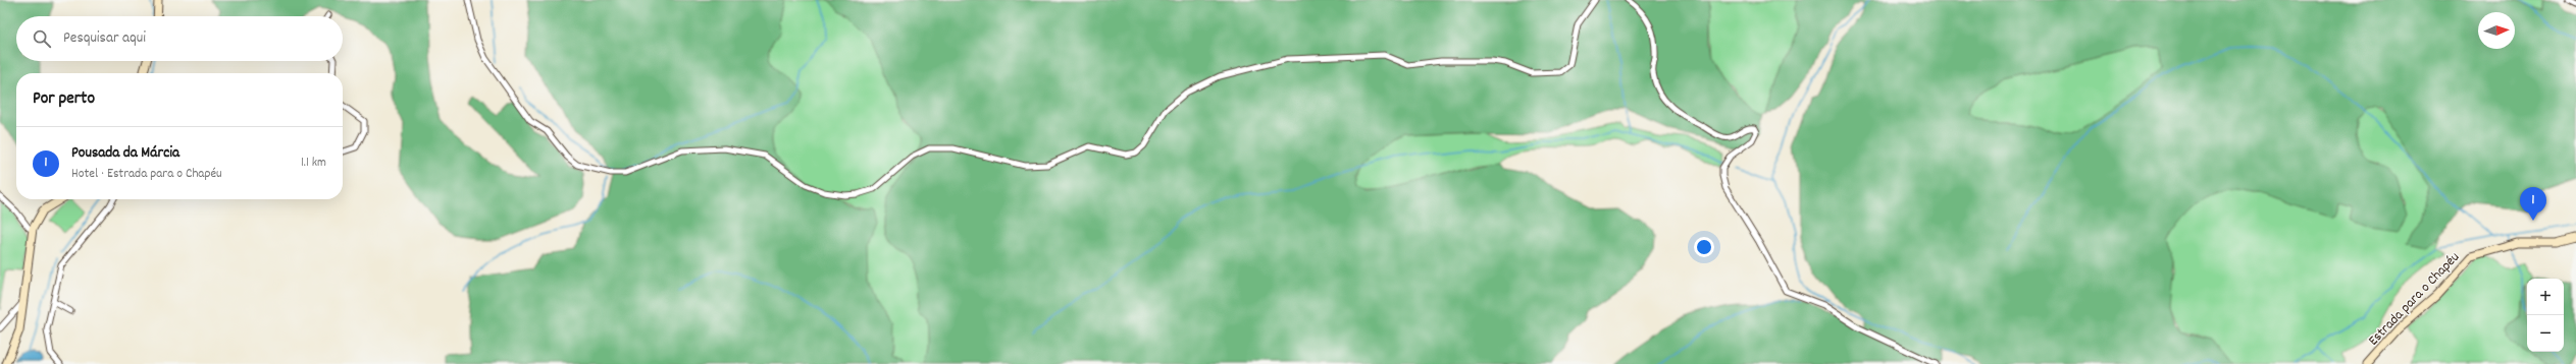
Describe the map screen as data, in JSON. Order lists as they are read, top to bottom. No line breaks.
{"streets":{"street":["Estrada para o Chapéu"]},"north":"right","page":{"search":"Pesquisar aqui","heading":"Por perto","list":[{"mark":"1","name":"Pousada da Márcia","note":"Hotel · Estrada para o Chapéu","value":"1.1 km"}],"pins":"1","map_buttons":["+","−"]}}
